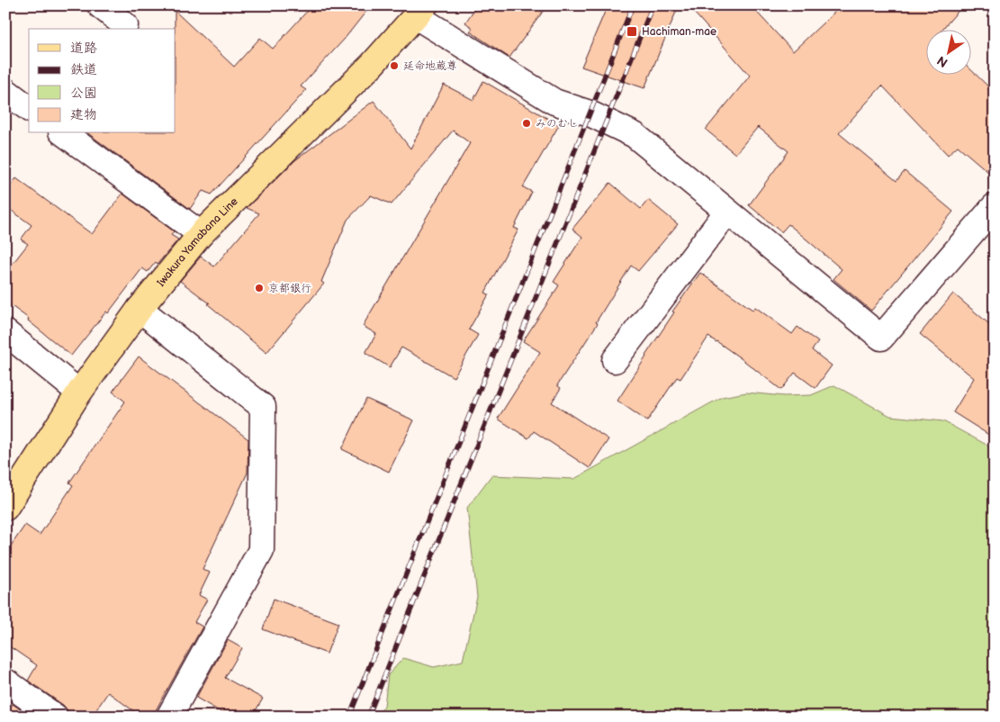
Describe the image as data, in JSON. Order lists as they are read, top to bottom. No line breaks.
{"streets":{"main road":["Iwakura Yamabana Line"]},"places":{"transit":["Hachiman-mae"],"other":["延命地蔵尊","みのむし","京都銀行"]},"legend":["道路","鉄道","公園","建物"],"north":"bottom left"}
